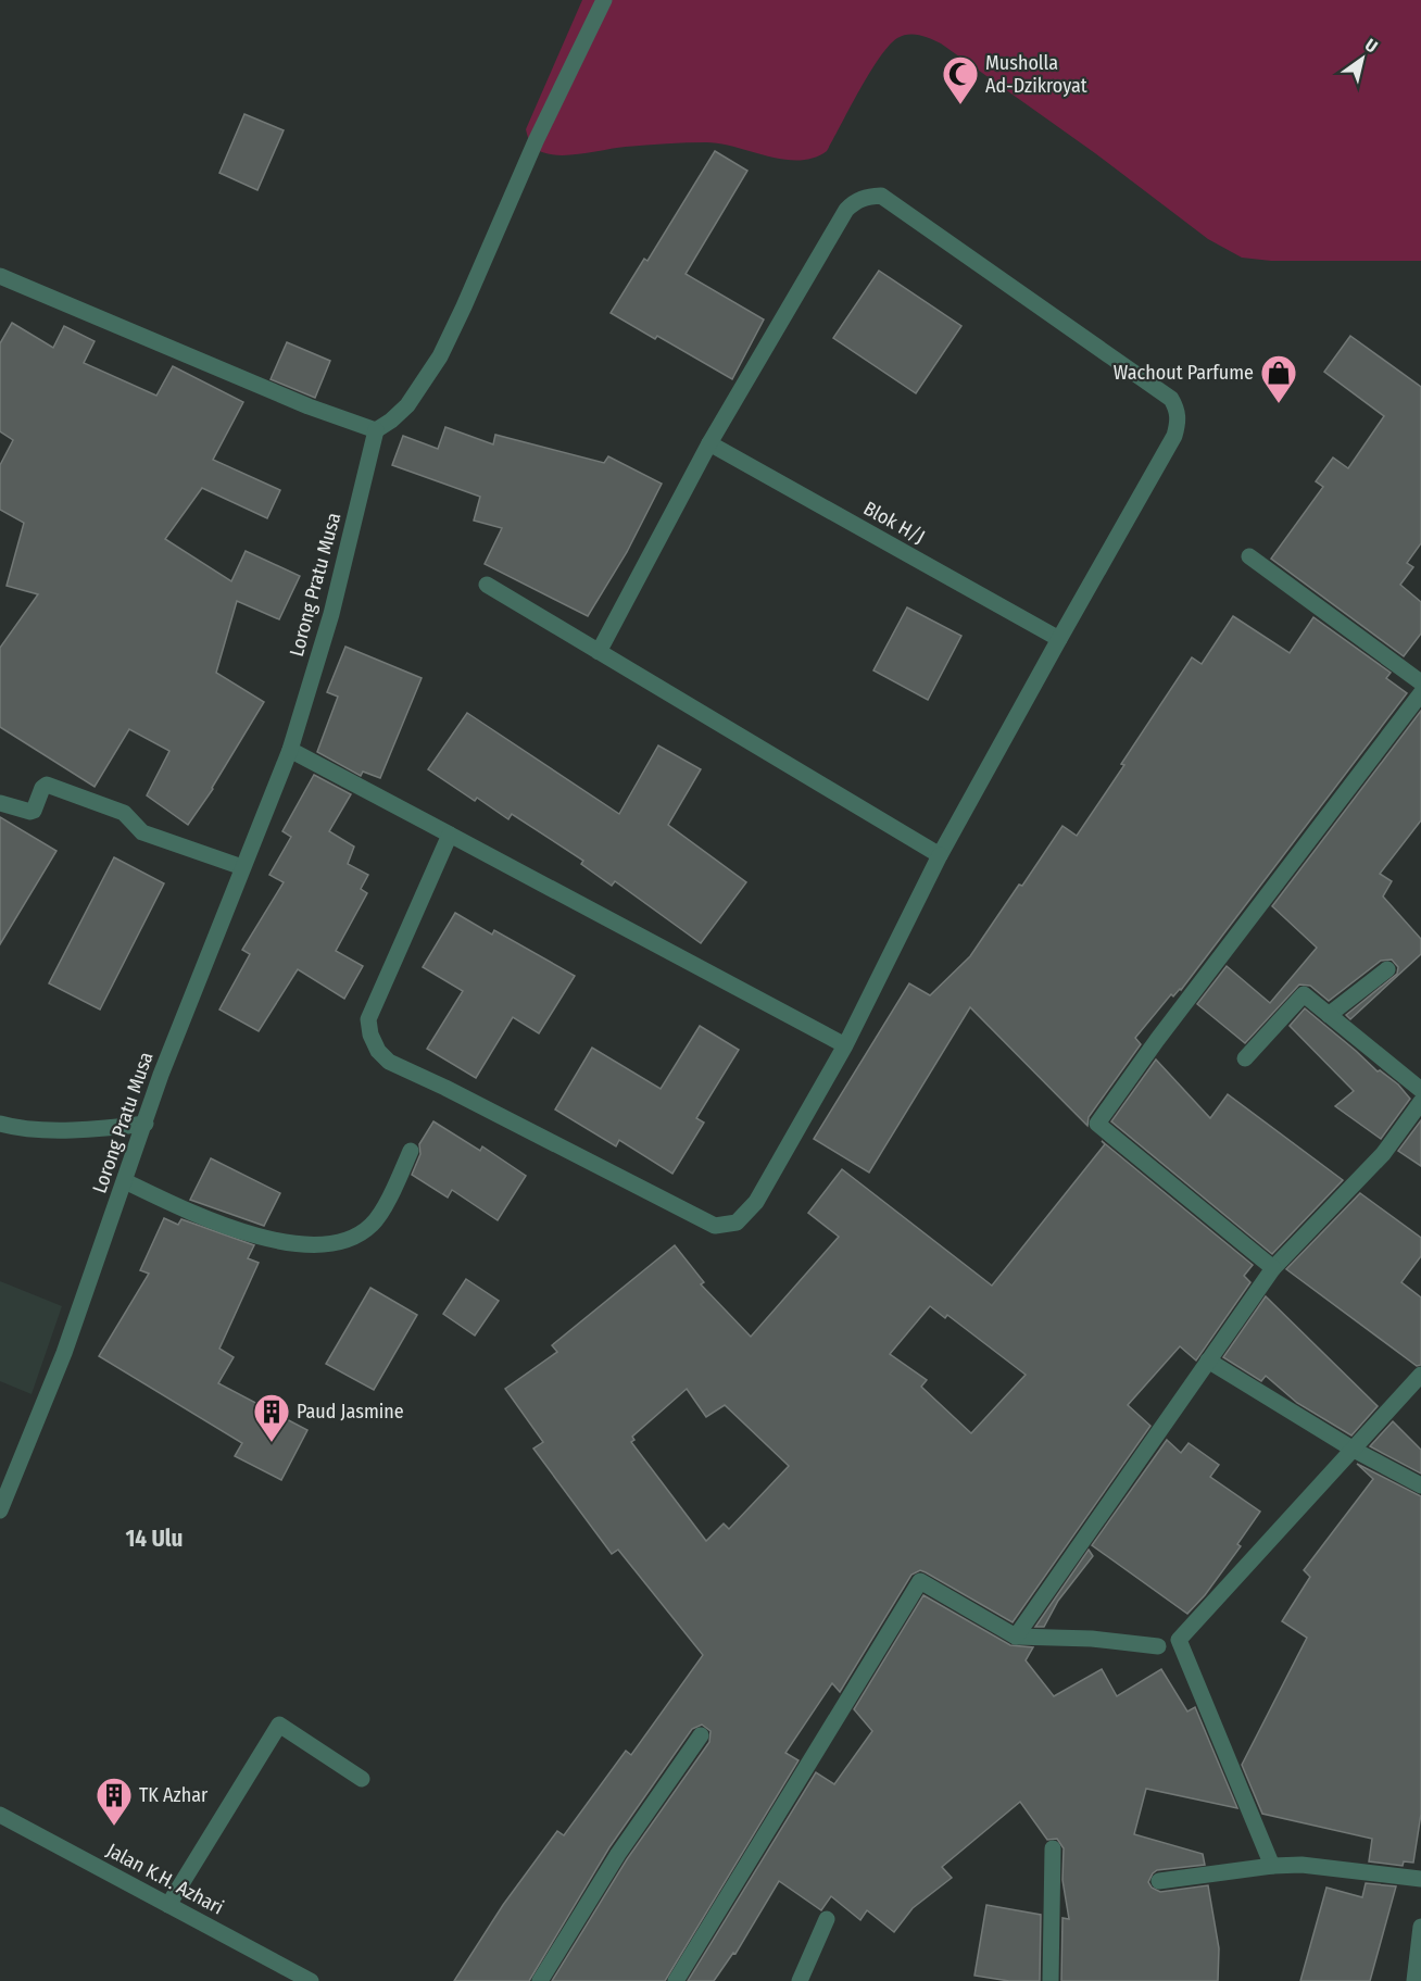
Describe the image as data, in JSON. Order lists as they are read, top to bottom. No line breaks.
{"streets":{"street":["Blok H/J","Lorong Pratu Musa","Jalan K.H. Azhari"]},"districts":["14 Ulu"],"places":{"mosque":["Musholla Ad-Dzikroyat"],"shop":["Wachout Parfume"],"building":["Paud Jasmine","TK Azhar"]},"north":"top right"}
